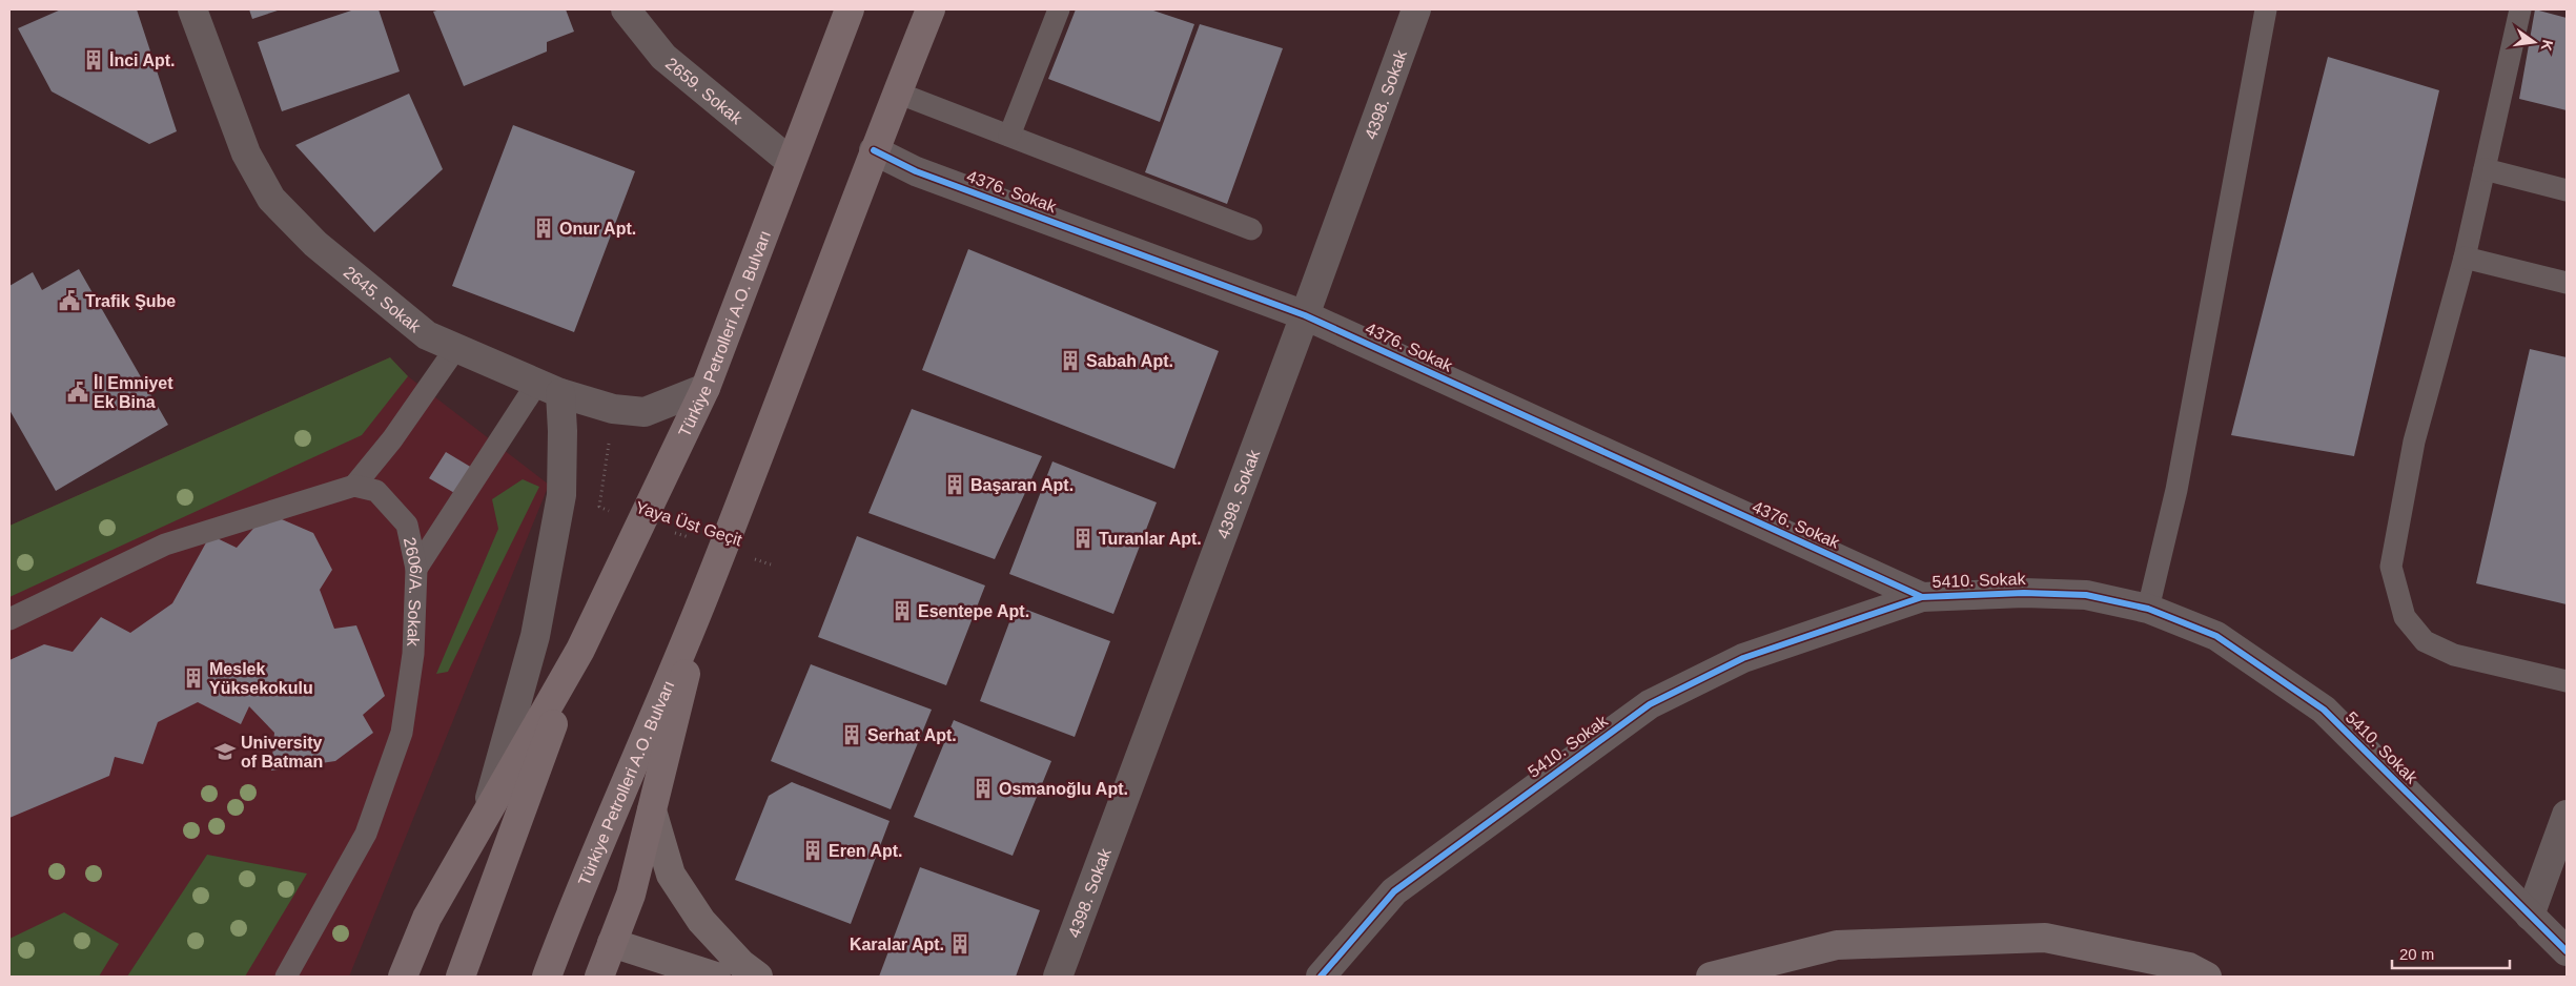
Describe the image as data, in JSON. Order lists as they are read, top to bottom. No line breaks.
{"streets":{"highway":["Türkiye Petrolleri A.O. Bulvarı"],"street":["2659. Sokak","4398. Sokak","4376. Sokak","2645. Sokak","5410. Sokak"],"lane":["2606/A. Sokak"],"path":["Yaya Üst Geçit"]},"crossings":[["2659. Sokak","Türkiye Petrolleri A.O. Bulvarı"],["4398. Sokak","4376. Sokak"],["4376. Sokak","Türkiye Petrolleri A.O. Bulvarı"],["4376. Sokak","5410. Sokak"],["2645. Sokak","Türkiye Petrolleri A.O. Bulvarı"],["2645. Sokak","Yaya Üst Geçit"]],"places":{"building":["İnci Apt.","Onur Apt.","Sabah Apt.","Başaran Apt.","Turanlar Apt.","Esentepe Apt.","Meslek Yüksekokulu","Serhat Apt.","Osmanoğlu Apt.","Eren Apt.","Karalar Apt."],"public building":["Trafik Şube","İl Emniyet Ek Bina"],"school or university":["University of Batman"]},"scale_bar":"20 m","north":"right"}
